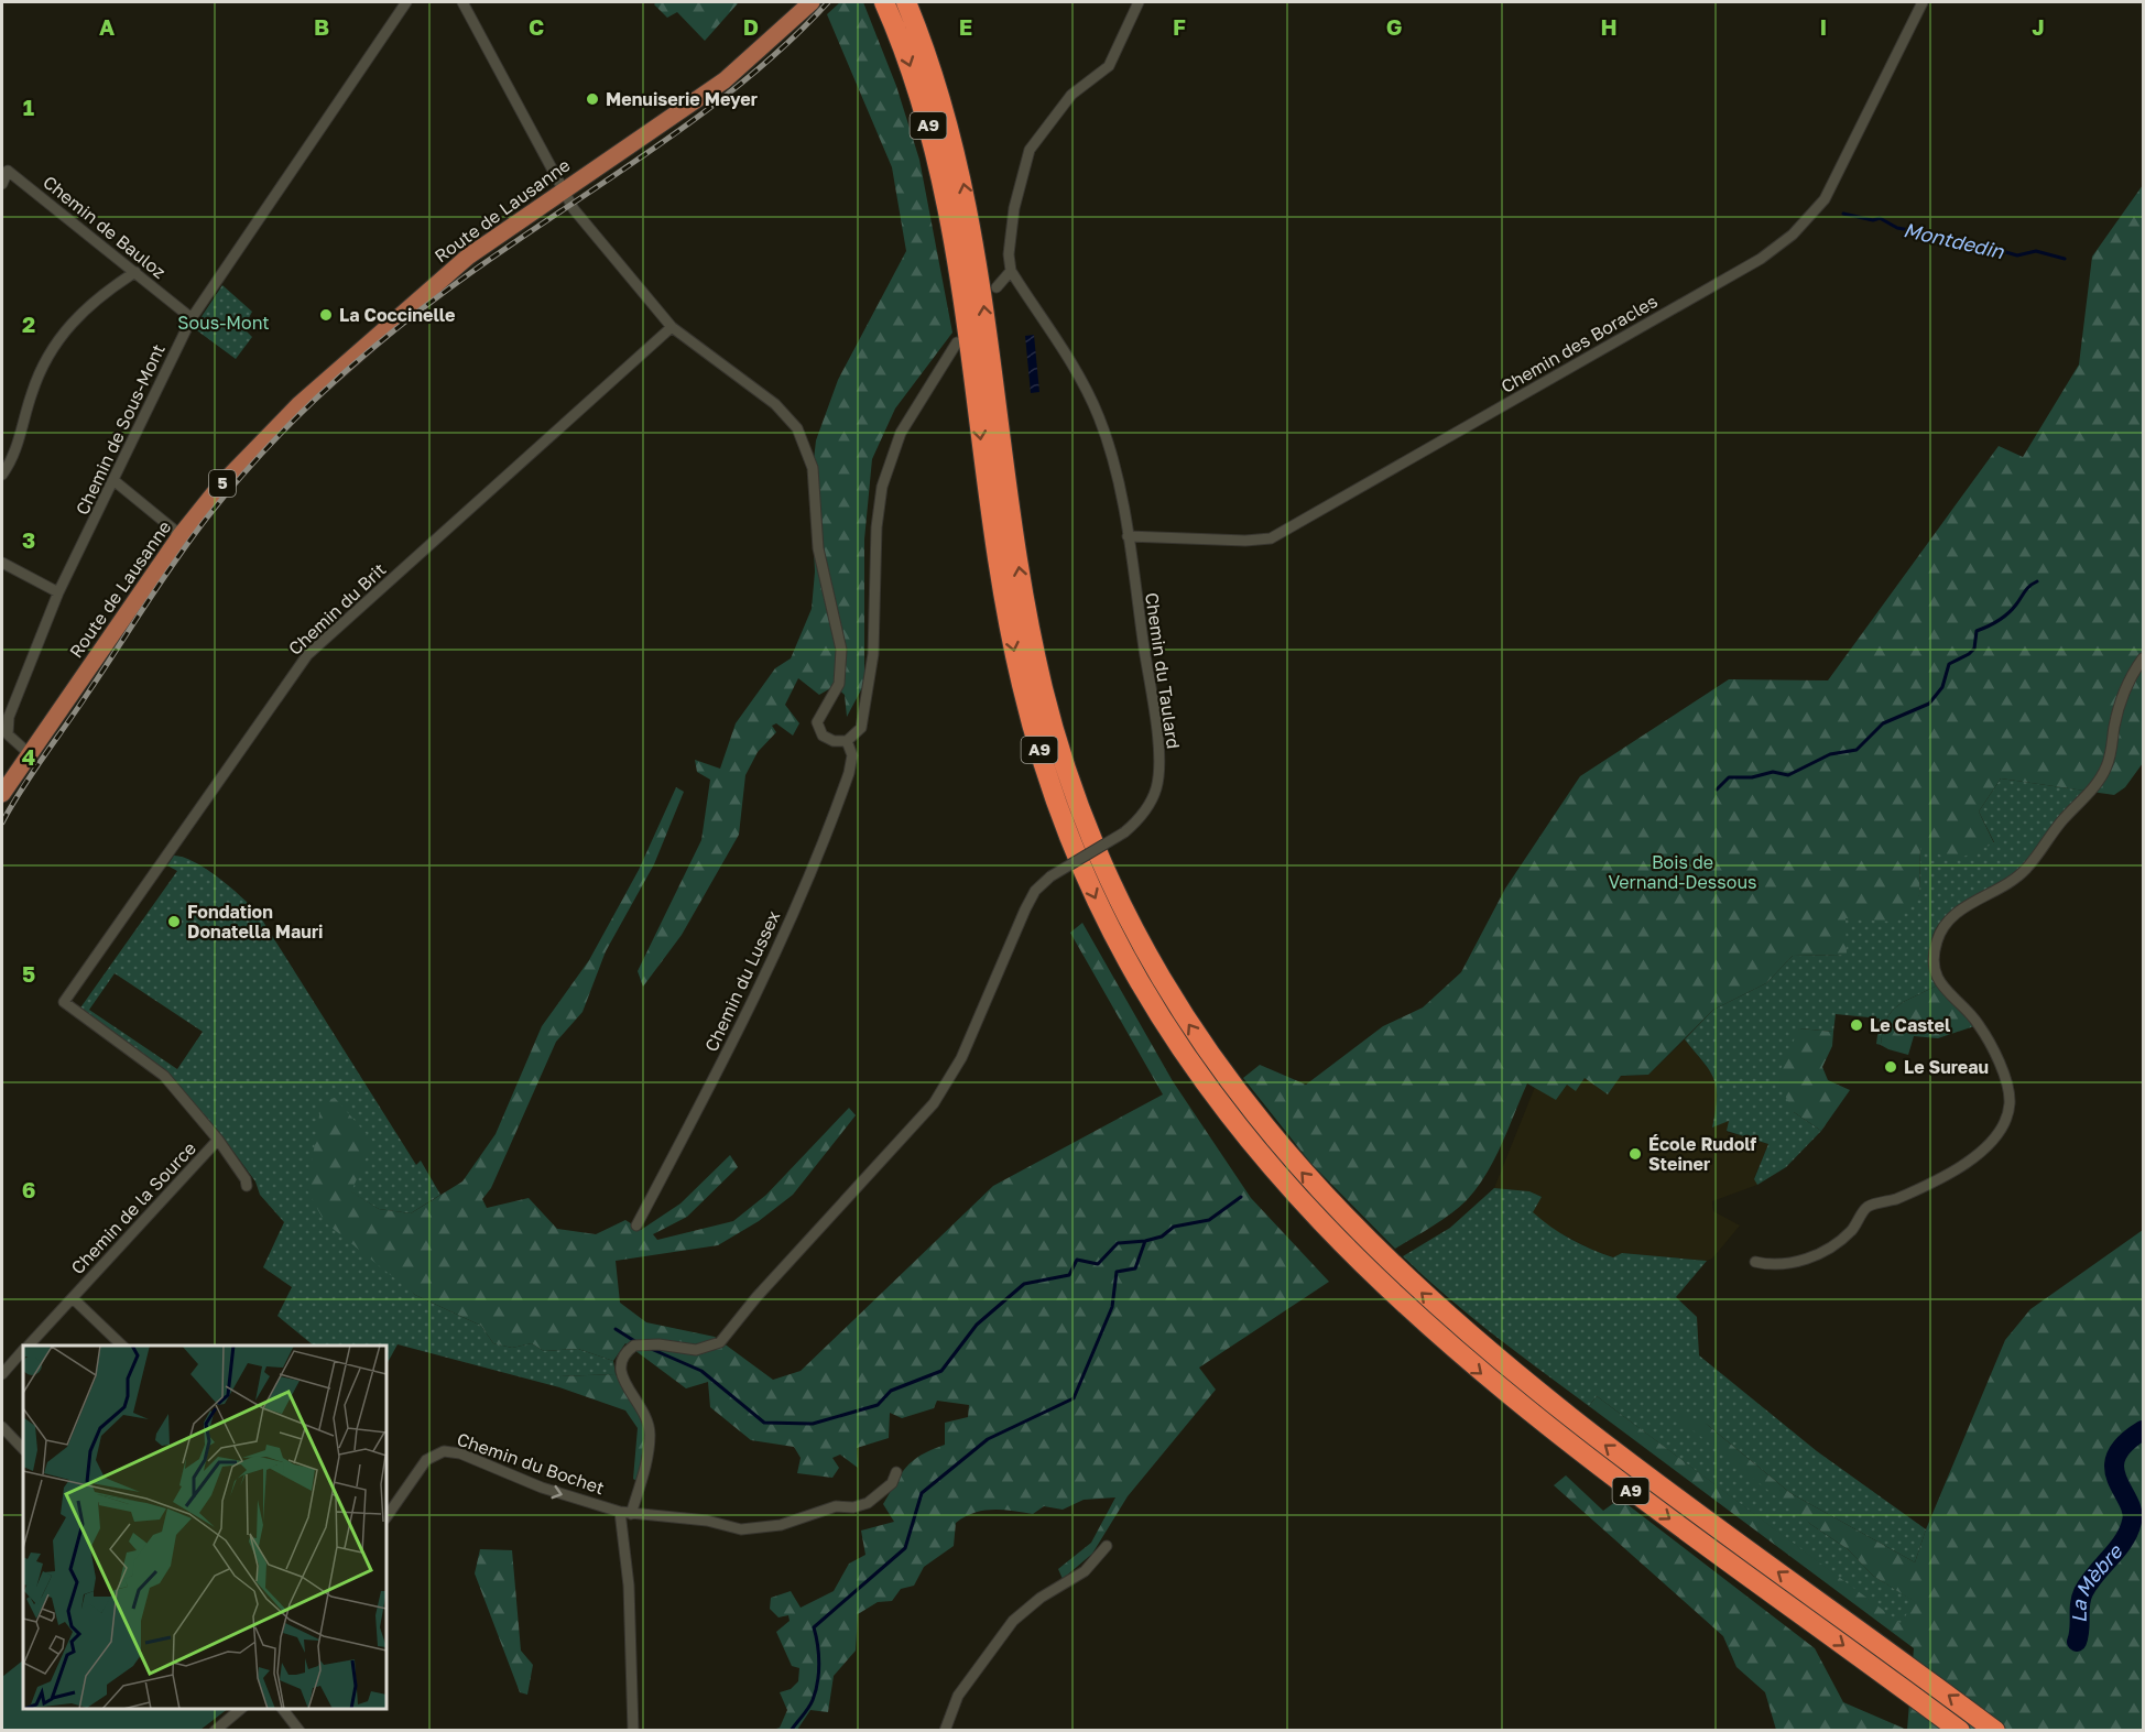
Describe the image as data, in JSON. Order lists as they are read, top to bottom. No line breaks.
{"streets":{"highway":["A9"],"main road":["Route de Lausanne","5"],"street":["Chemin de Bauloz","Chemin des Boracles","Chemin de Sous-Mont","Chemin du Brit","Chemin du Taulard","Chemin du Lussex","Chemin de la Source","Chemin du Bochet"]},"crossings":[["Route de Lausanne","Chemin de Sous-Mont"],["Chemin de Bauloz","Chemin de Sous-Mont"],["Chemin des Boracles","Chemin du Taulard"],["Chemin du Brit","Chemin de la Source"],["Chemin du Taulard","Chemin du Bochet"]],"one_way":["Chemin du Bochet"],"water":["Montdedin","La Mèbre"],"parks":["Sous-Mont","Bois de Vernand-Dessous"],"places":["Menuiserie Meyer","La Coccinelle","Fondation Donatella Mauri","Le Castel","Le Sureau","École Rudolf Steiner"],"grid":{"columns":["A","B","C","D","E","F","G","H","I","J"],"rows":["1","2","3","4","5","6"]}}
